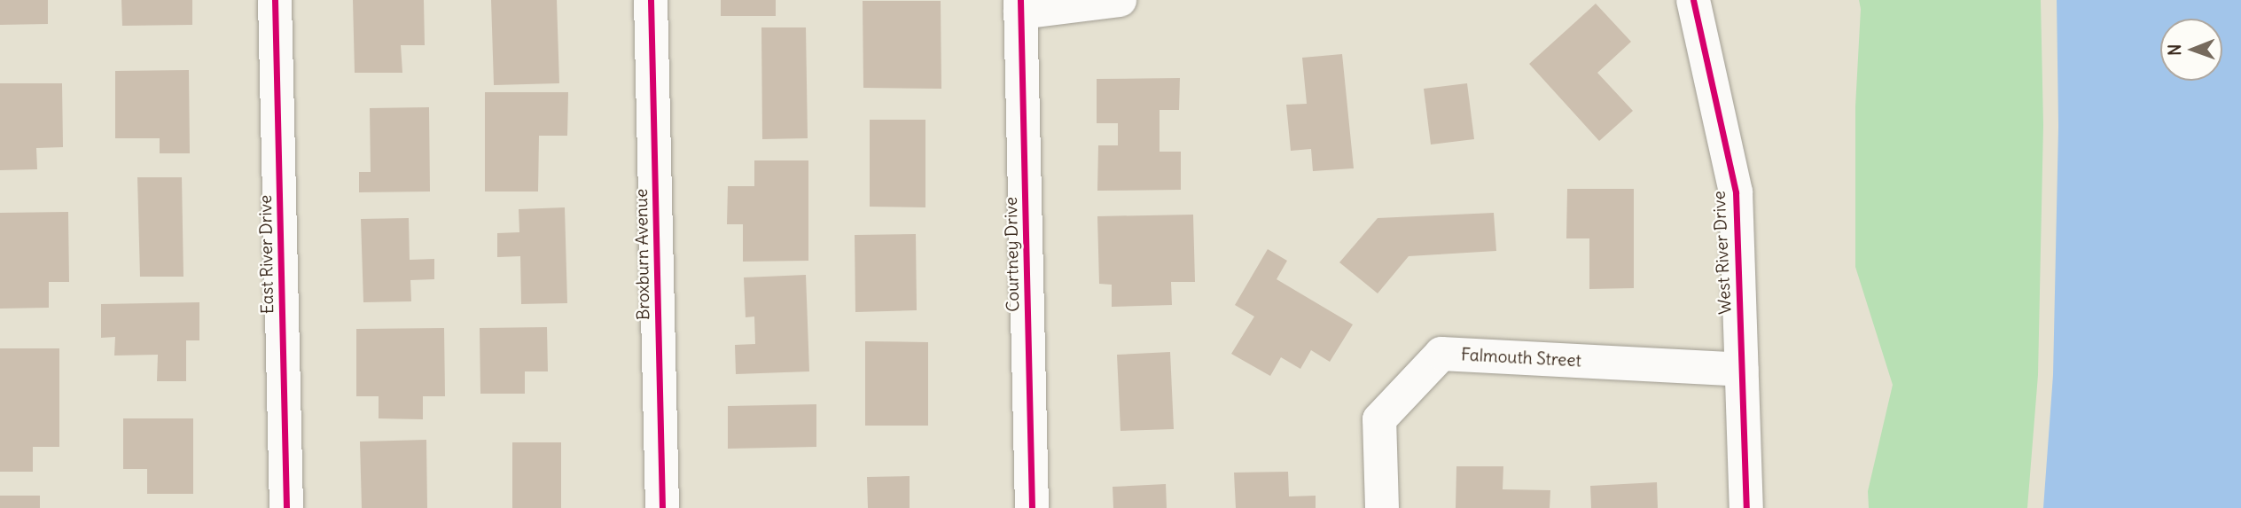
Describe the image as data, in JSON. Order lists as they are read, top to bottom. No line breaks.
{"streets":{"street":["West River Drive","East River Drive","Broxburn Avenue","Courtney Drive","Falmouth Street"]},"crossings":[["West River Drive","Falmouth Street"]],"north":"left"}
